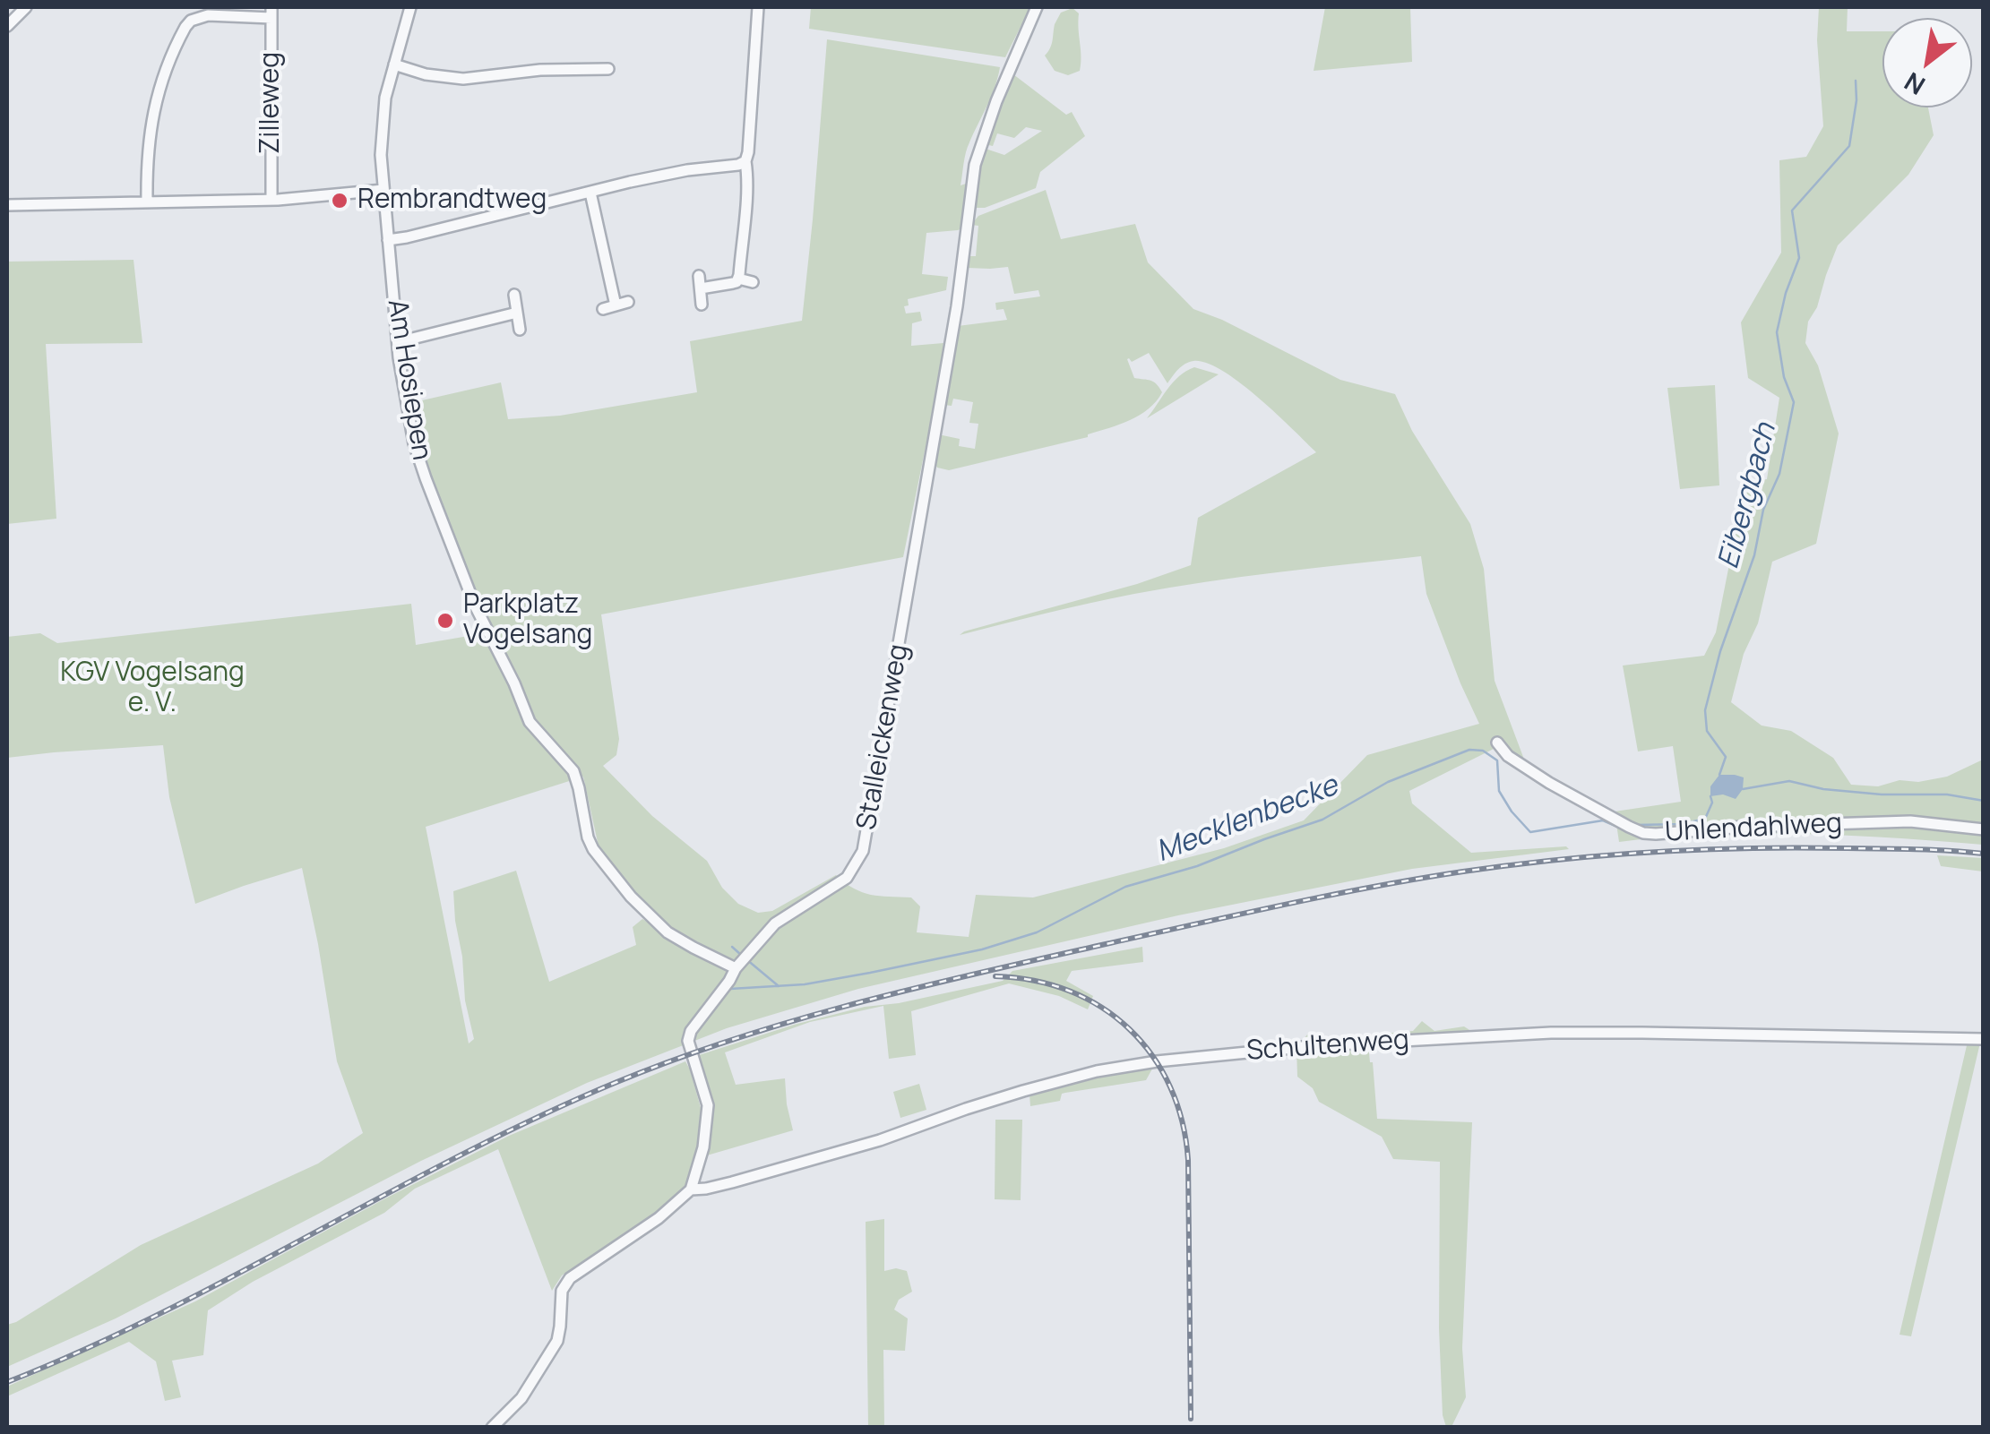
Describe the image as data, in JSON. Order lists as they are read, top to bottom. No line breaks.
{"streets":{"street":["Zilleweg","Am Hosiepen","Stalleickenweg","Uhlendahlweg","Schultenweg"]},"crossings":[["Am Hosiepen","Stalleickenweg"],["Stalleickenweg","Schultenweg"]],"water":["Eibergbach","Mecklenbecke"],"parks":["KGV Vogelsang e. V."],"places":["Rembrandtweg","Parkplatz Vogelsang"],"north":"bottom left"}
